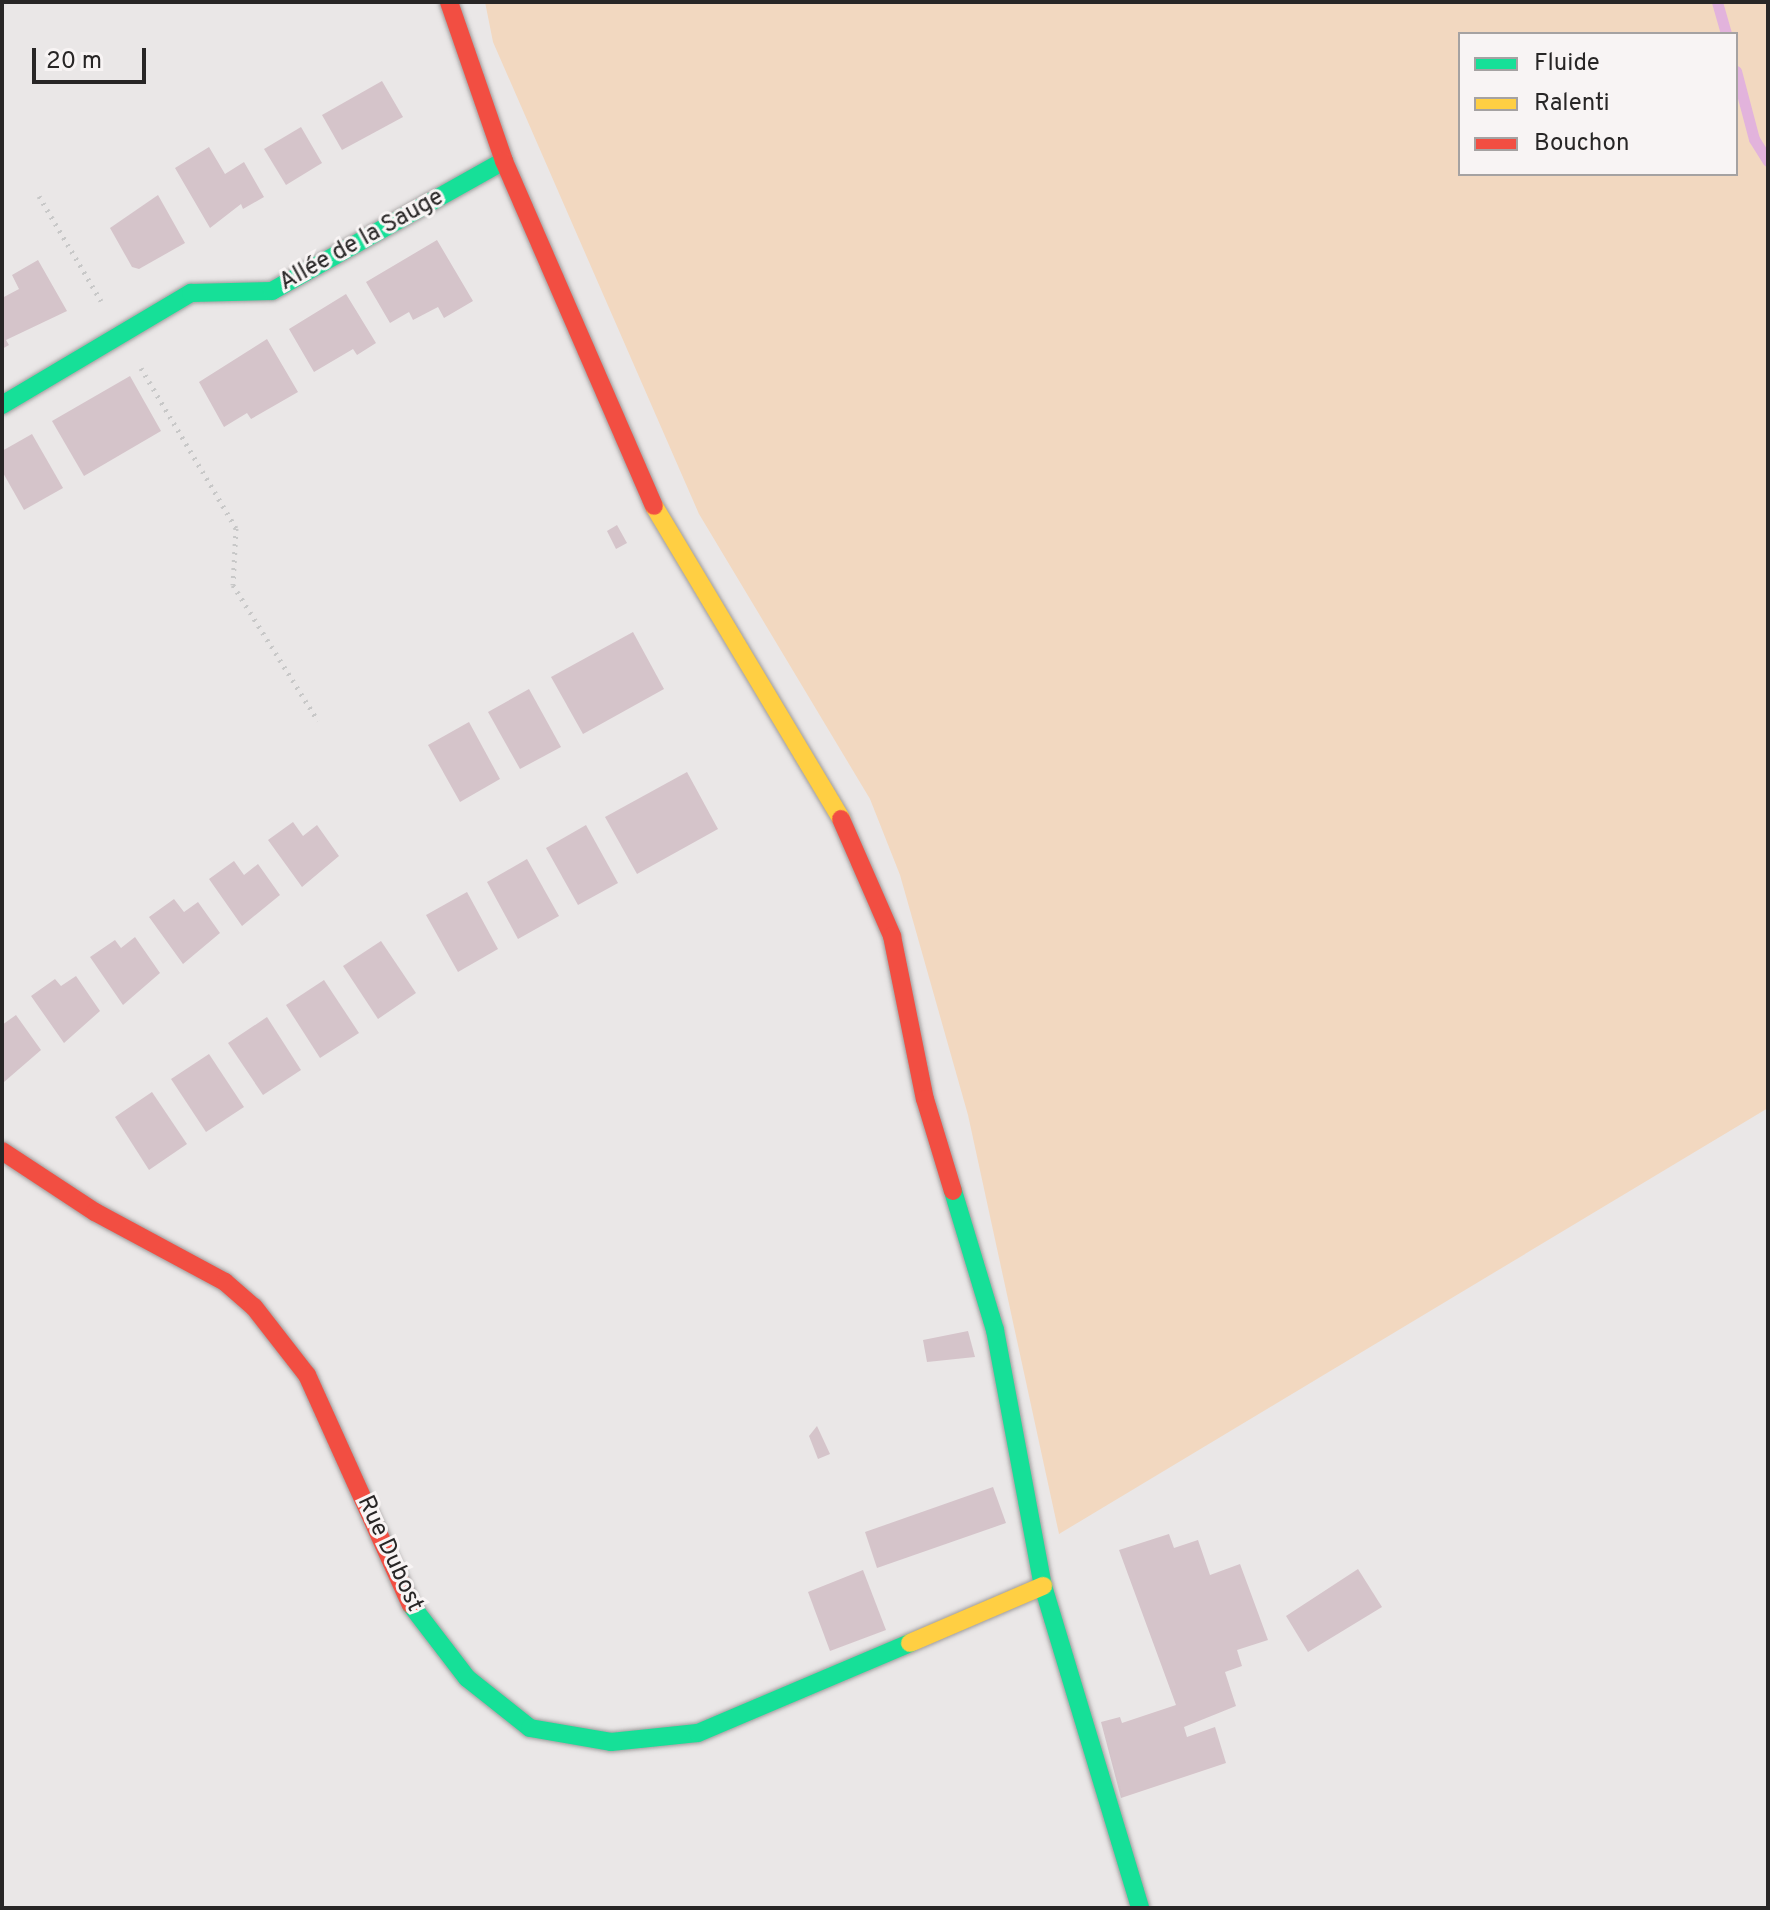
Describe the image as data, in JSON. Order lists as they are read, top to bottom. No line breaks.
{"streets":{"street":["Allée de la Sauge","Rue Dubost"]},"legend":["Fluide","Ralenti","Bouchon"],"scale_bar":"20 m"}
